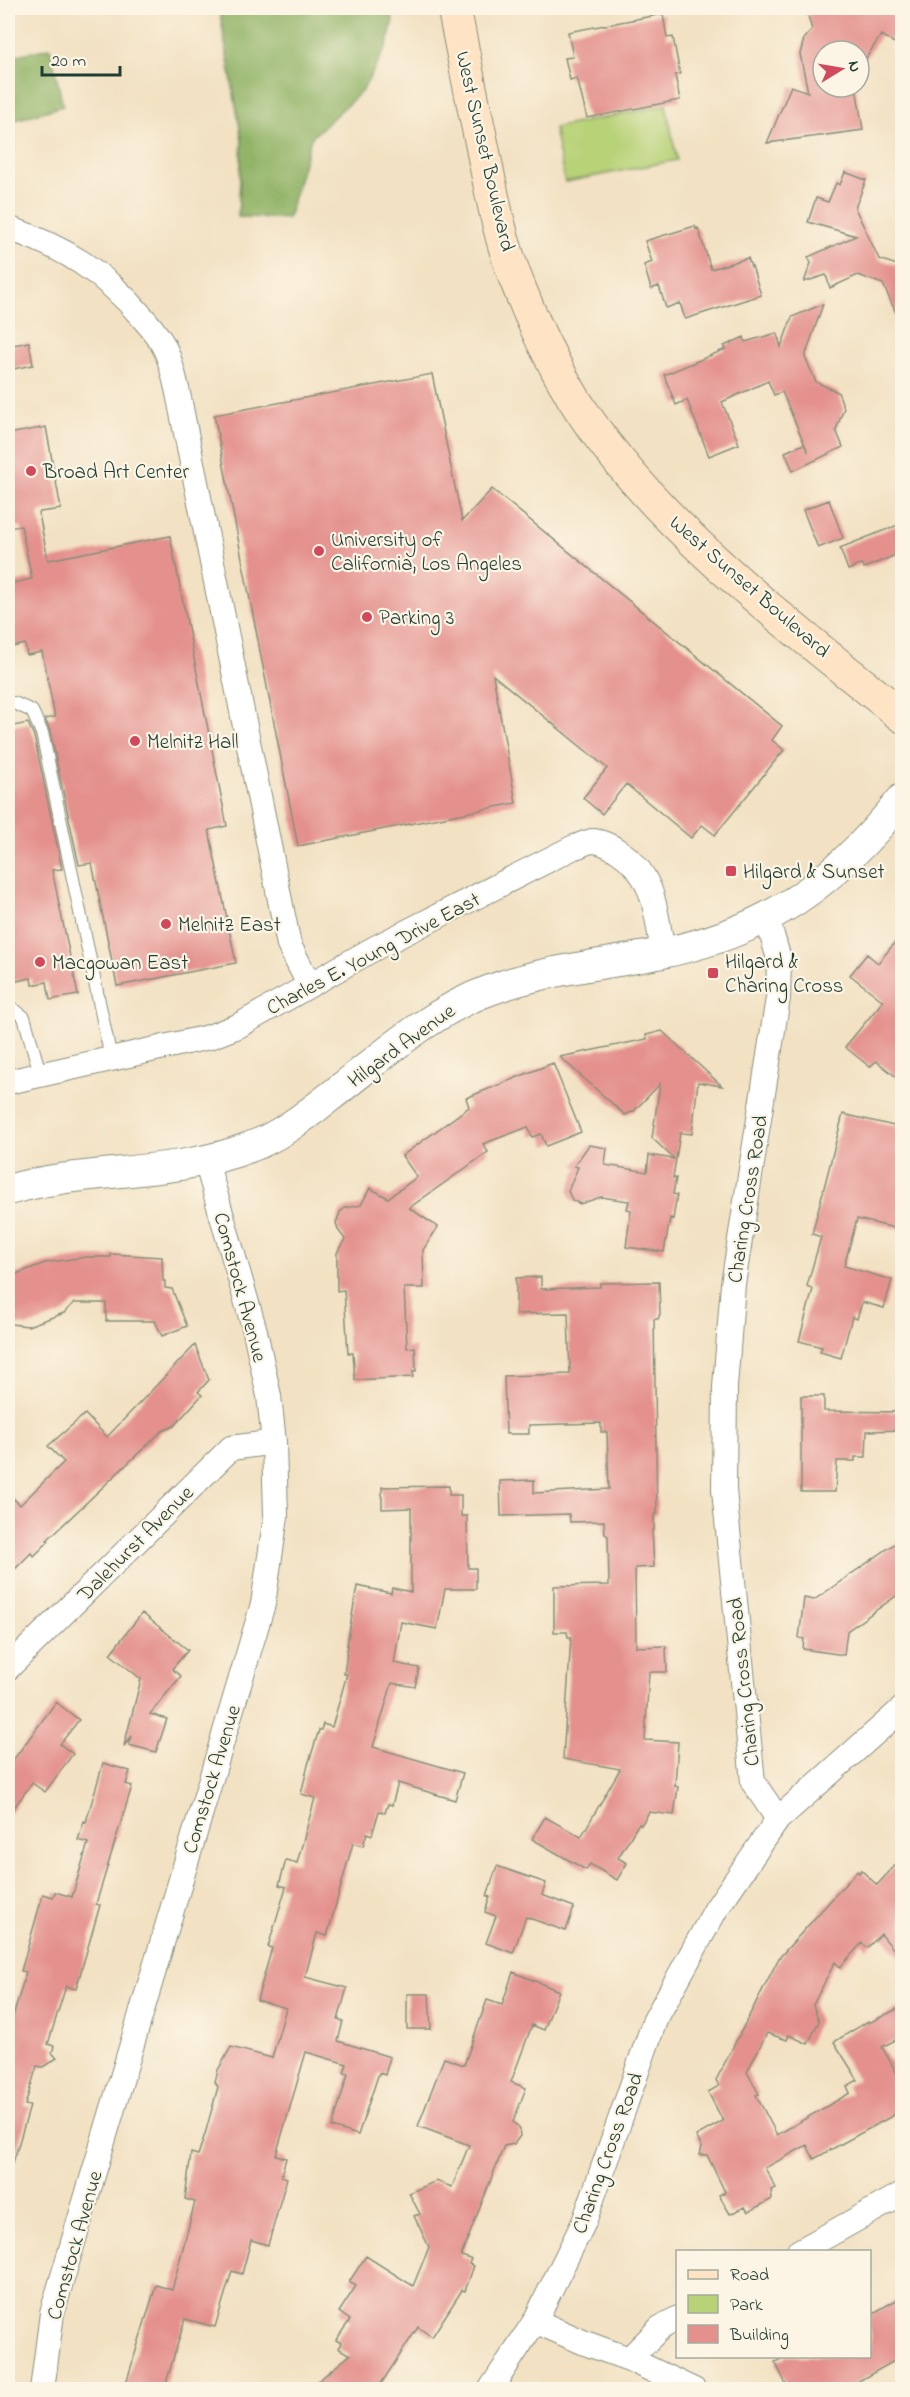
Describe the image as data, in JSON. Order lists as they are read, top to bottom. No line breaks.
{"streets":{"main road":["West Sunset Boulevard"],"street":["Charles E. Young Drive East","Hilgard Avenue","Charing Cross Road","Comstock Avenue","Dalehurst Avenue"]},"crossings":[["Charles E. Young Drive East","Hilgard Avenue"],["Hilgard Avenue","Charing Cross Road"],["Hilgard Avenue","Comstock Avenue"],["Comstock Avenue","Dalehurst Avenue"]],"places":{"other":["Broad Art Center","University of California, Los Angeles","Parking 3","Melnitz Hall","Melnitz East","Macgowan East"],"transit":["Hilgard & Sunset","Hilgard & Charing Cross"]},"legend":["Road","Park","Building"],"scale_bar":"20 m","north":"right"}
